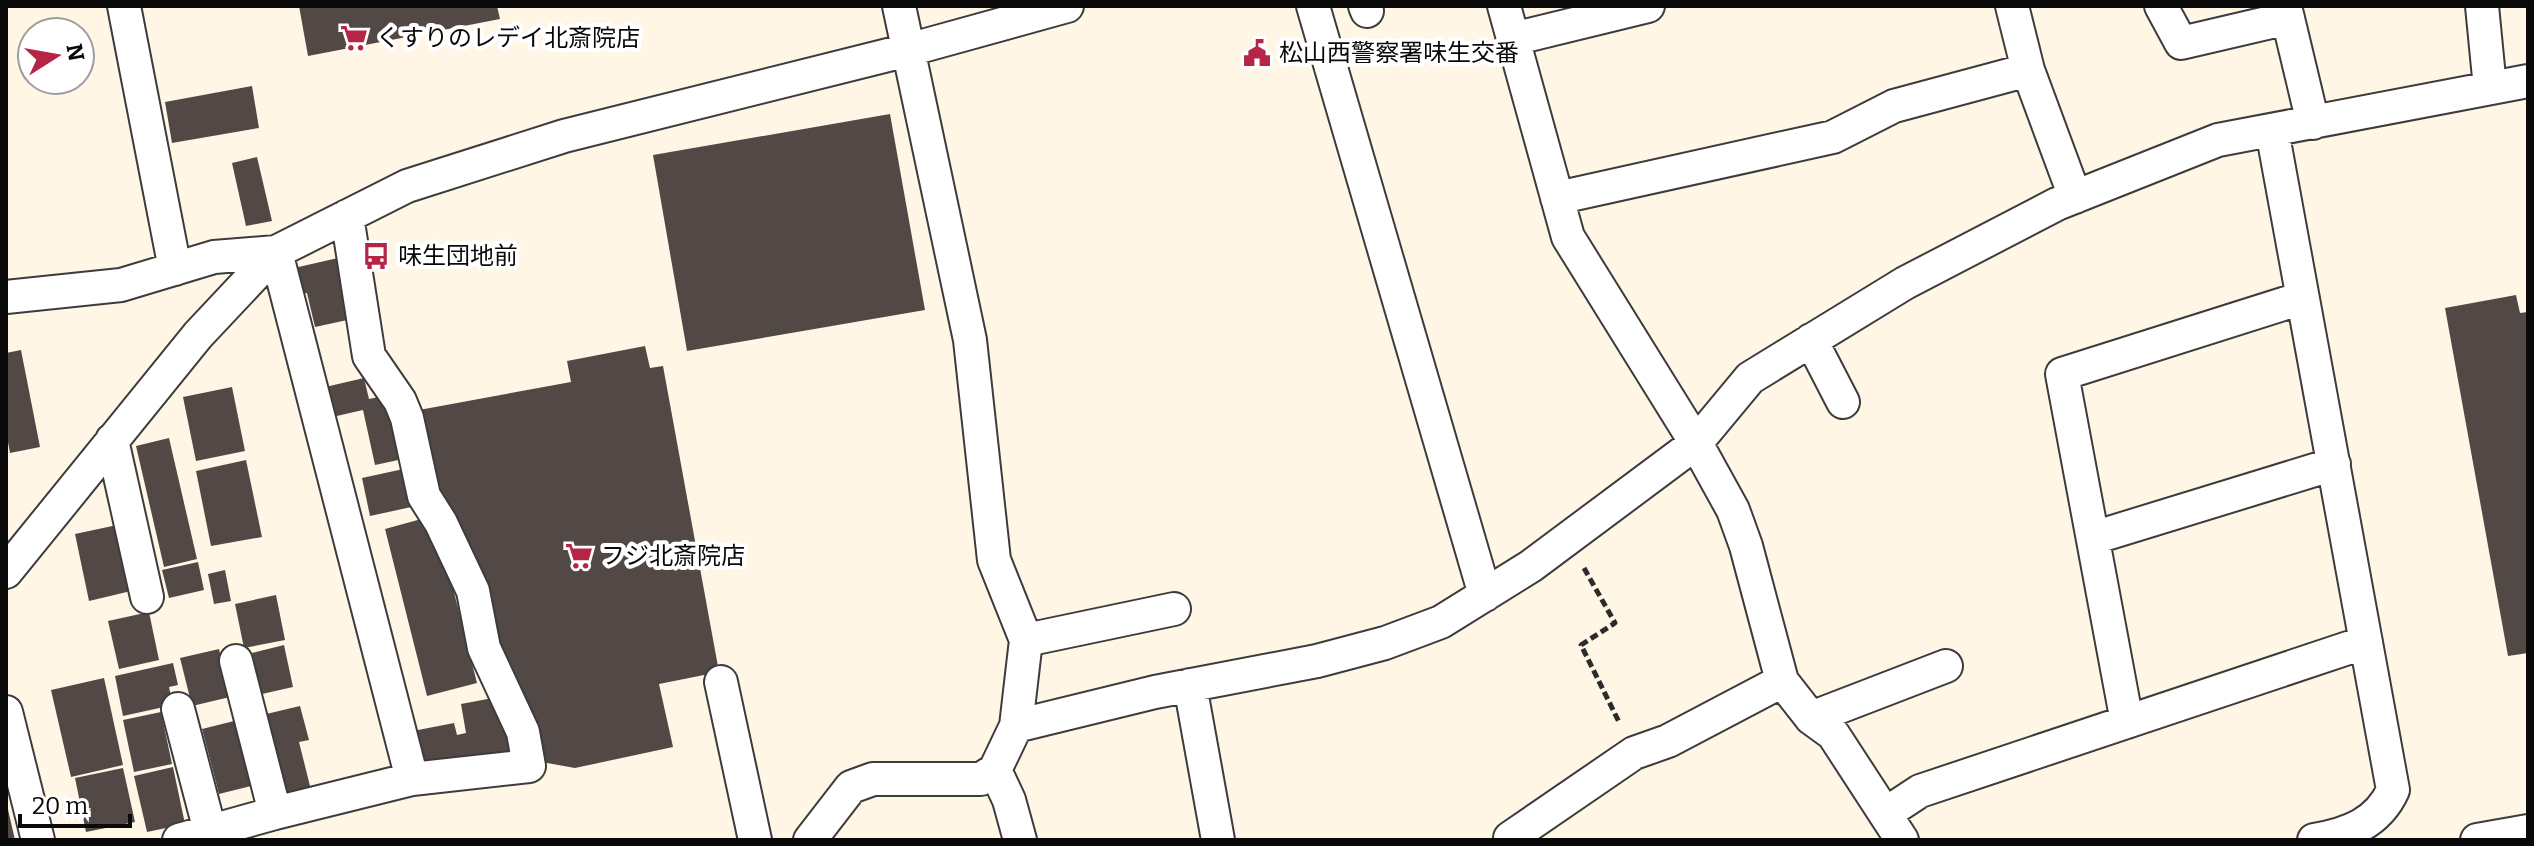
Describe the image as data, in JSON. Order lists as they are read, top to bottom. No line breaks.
{"places":{"supermarket":["くすりのレデイ北斎院店","フジ北斎院店"],"public building":["松山西警察署味生交番"],"bus stop":["味生団地前"]},"scale_bar":"20 m","north":"right"}
